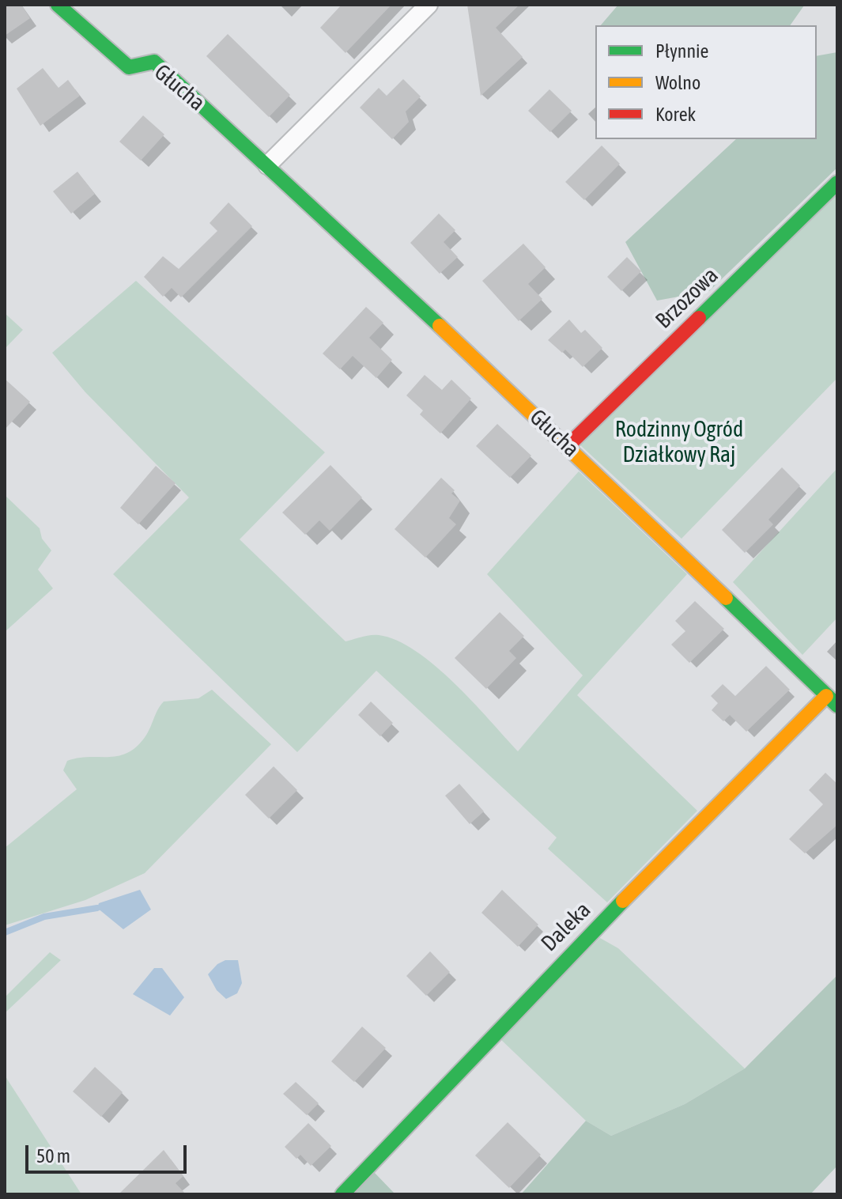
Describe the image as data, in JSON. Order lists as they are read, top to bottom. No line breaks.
{"streets":{"street":["Głucha","Brzozowa","Daleka"]},"crossings":[["Głucha","Brzozowa"],["Głucha","Daleka"]],"parks":["Rodzinny Ogród Działkowy Raj"],"legend":["Płynnie","Wolno","Korek"],"scale_bar":"50 m"}
